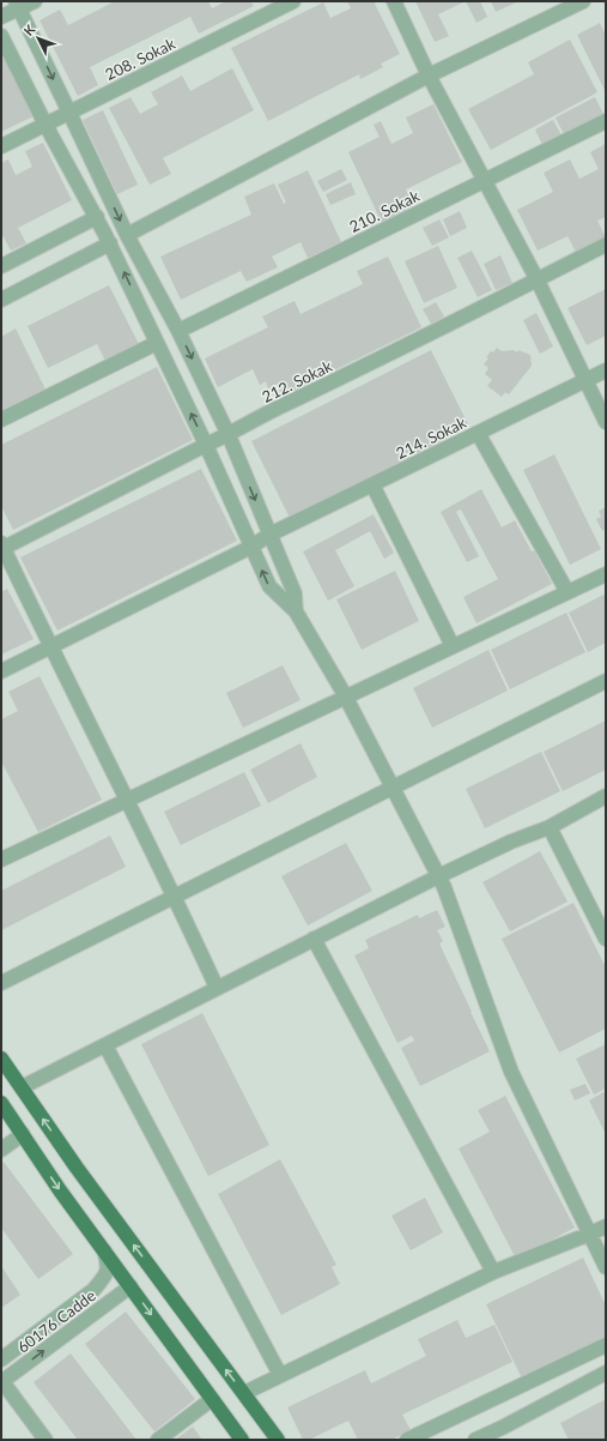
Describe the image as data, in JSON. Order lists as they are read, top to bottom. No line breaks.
{"streets":{"street":["208. Sokak","210. Sokak","212. Sokak","214. Sokak","60176 Cadde"]},"north":"top left"}
